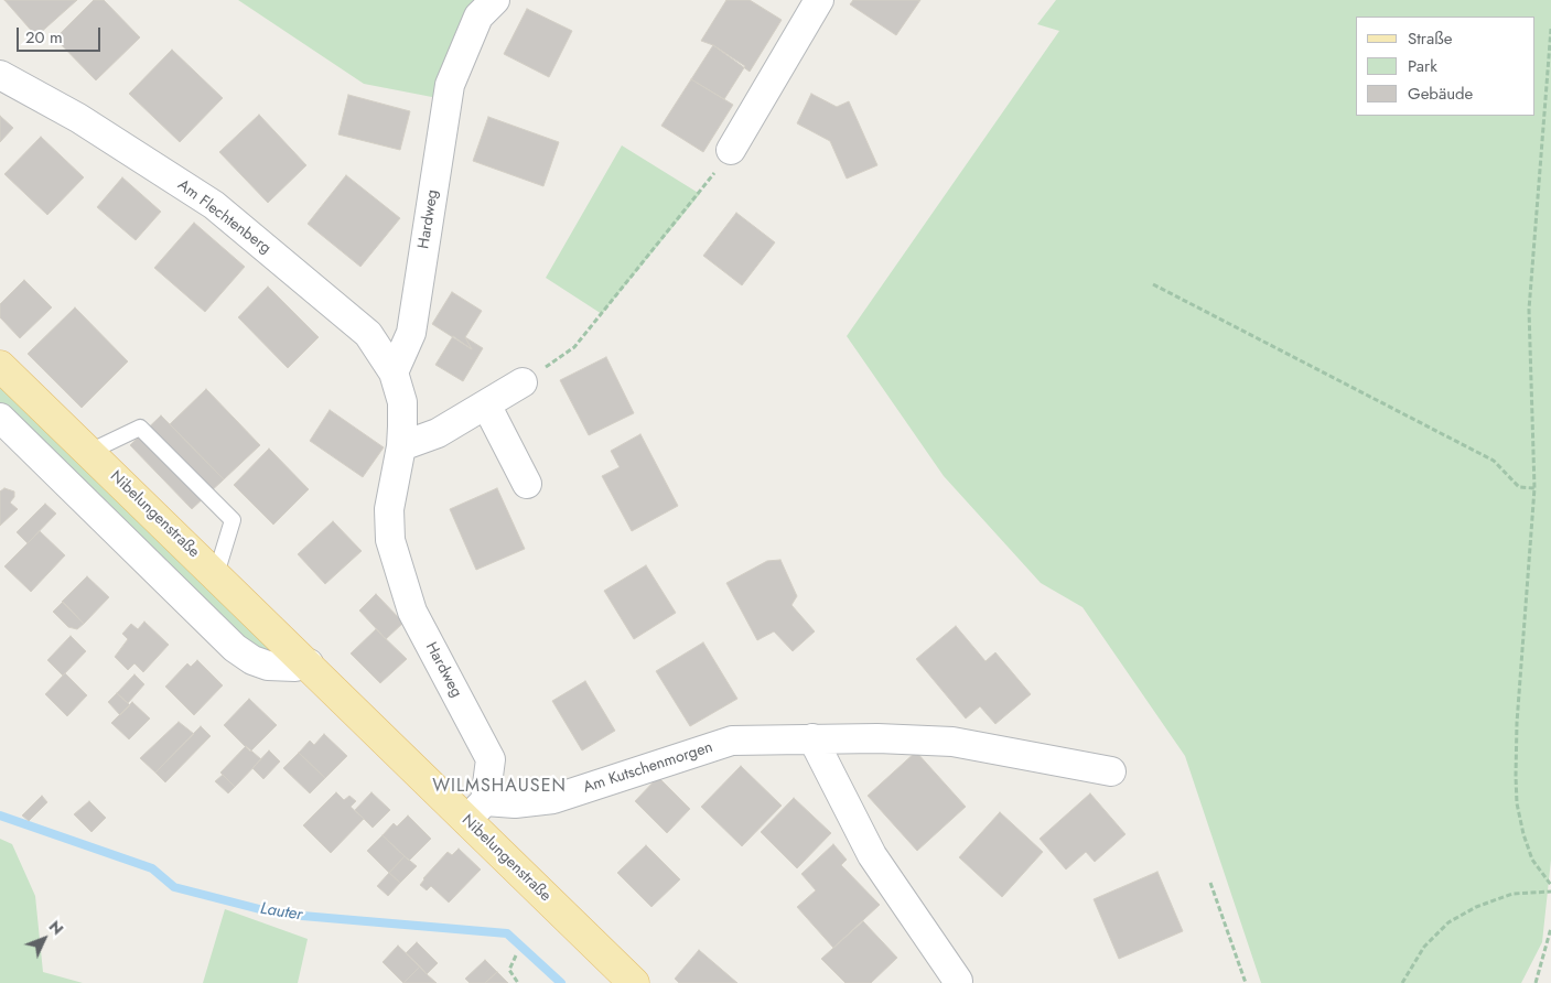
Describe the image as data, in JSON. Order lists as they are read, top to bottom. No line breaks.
{"streets":{"main road":["Nibelungenstraße"],"street":["Am Flechtenberg","Hardweg","Am Kutschenmorgen"]},"crossings":[["Am Flechtenberg","Hardweg"],["Hardweg","Nibelungenstraße"],["Hardweg","Am Kutschenmorgen"],["Nibelungenstraße","Am Kutschenmorgen"]],"districts":["WILMSHAUSEN"],"water":["Lauter"],"legend":["Straße","Park","Gebäude"],"scale_bar":"20 m","north":"top right"}
